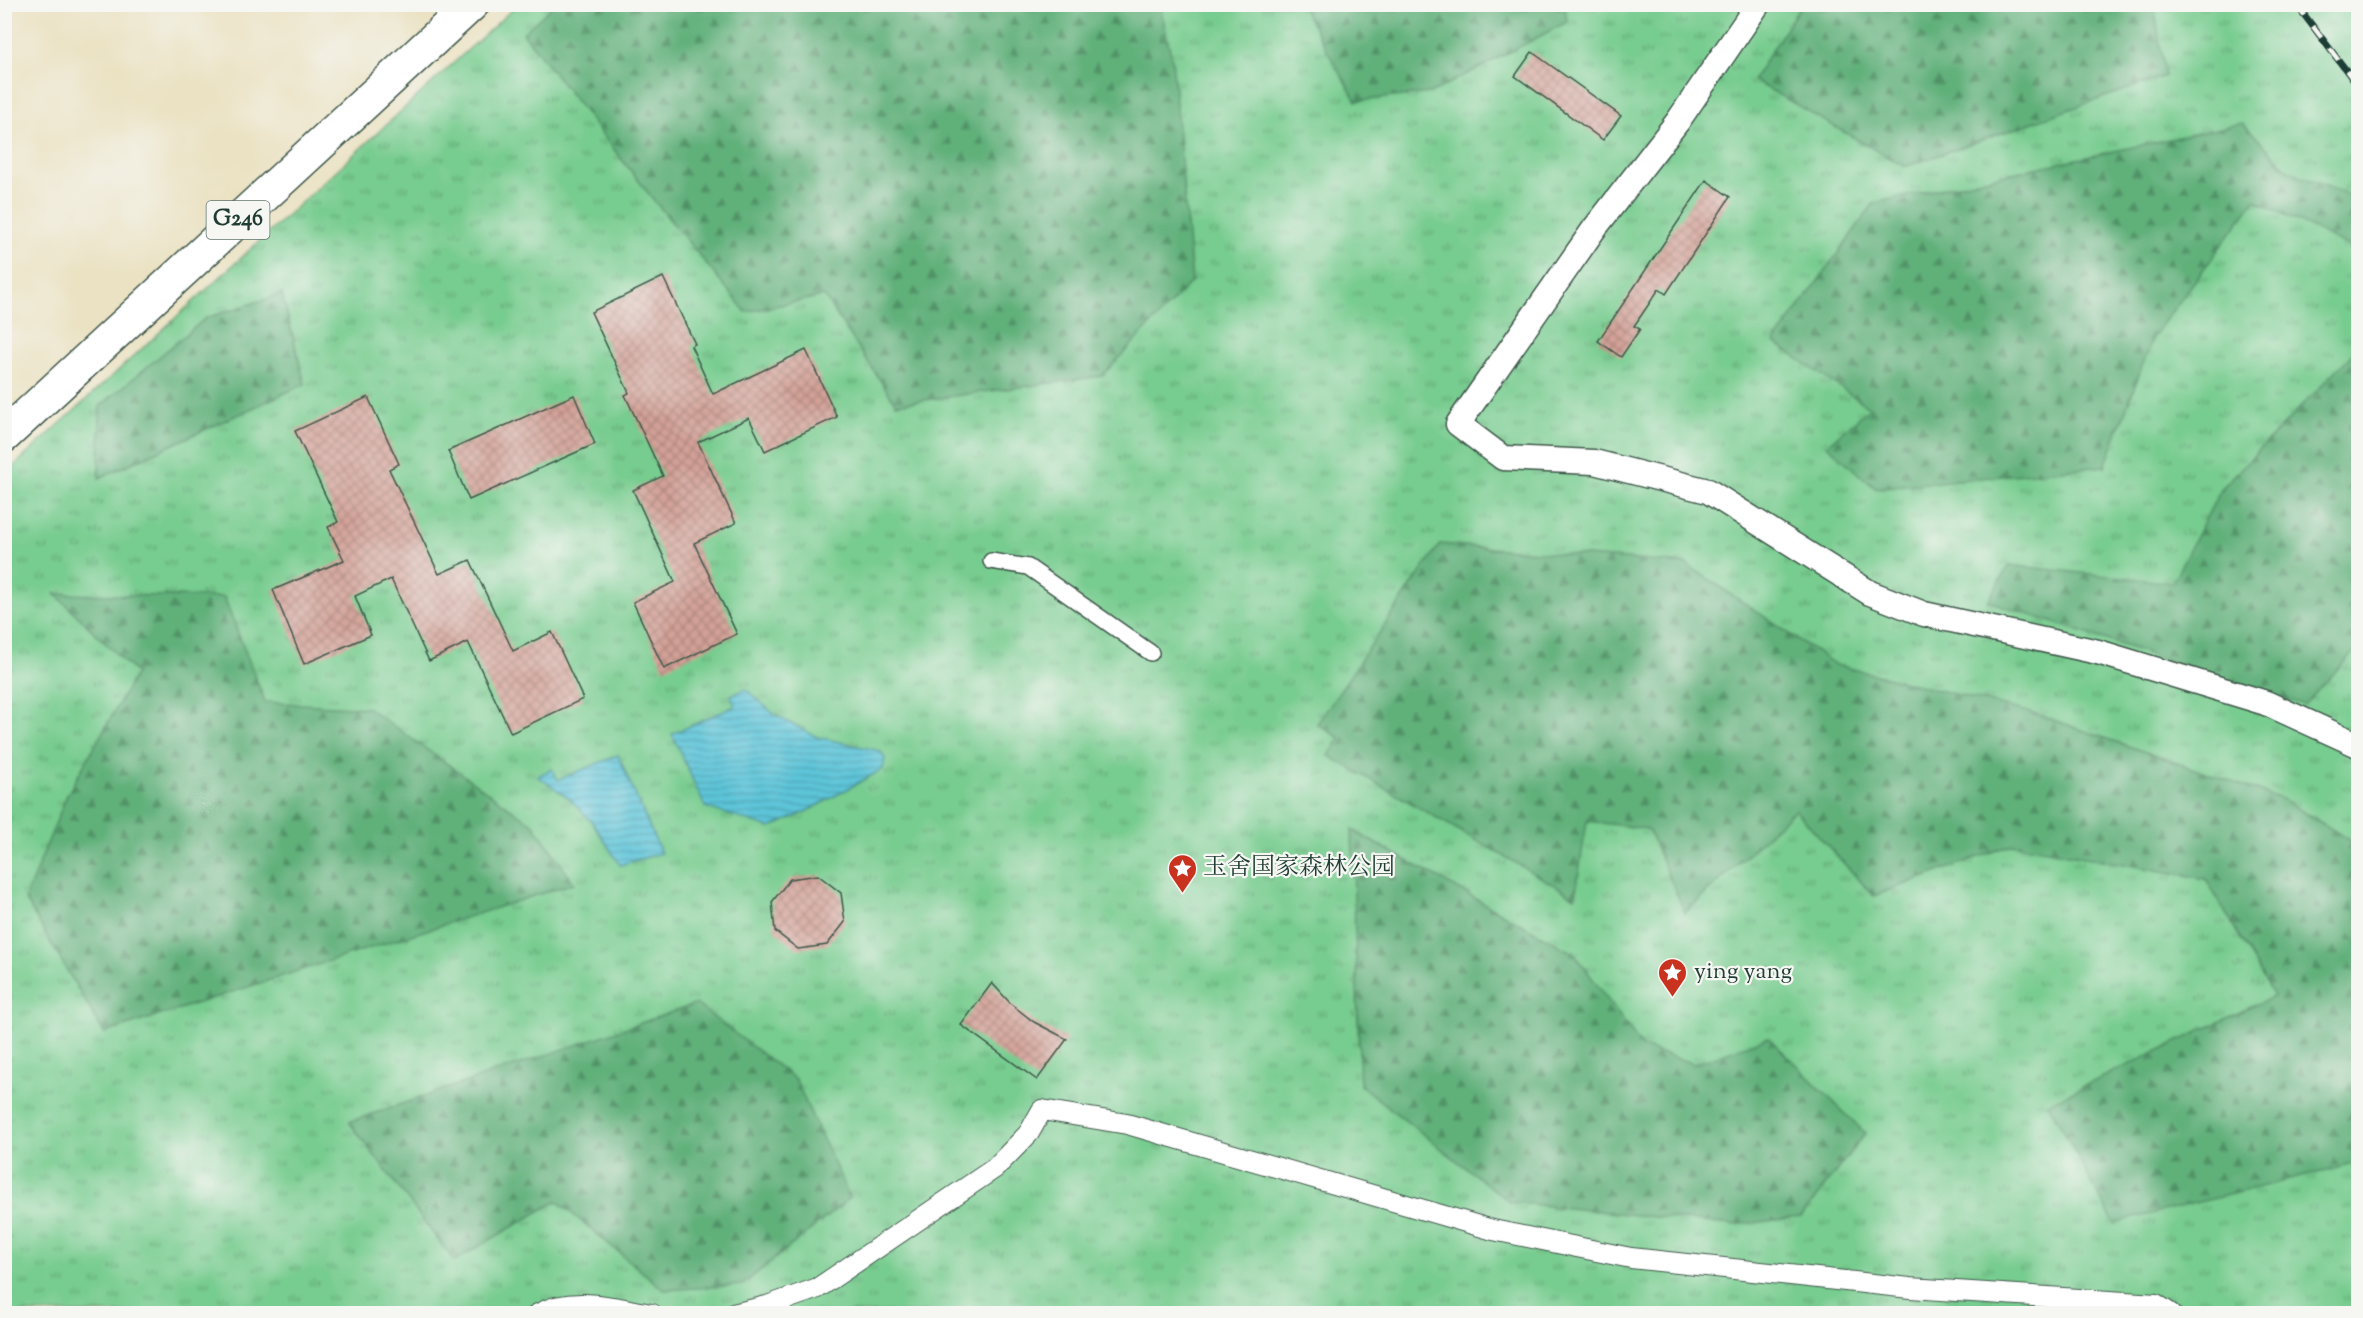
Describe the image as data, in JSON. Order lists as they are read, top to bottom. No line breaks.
{"streets":{"highway":["G246"]},"places":{"place":["玉舍国家森林公园","ying yang"]}}
